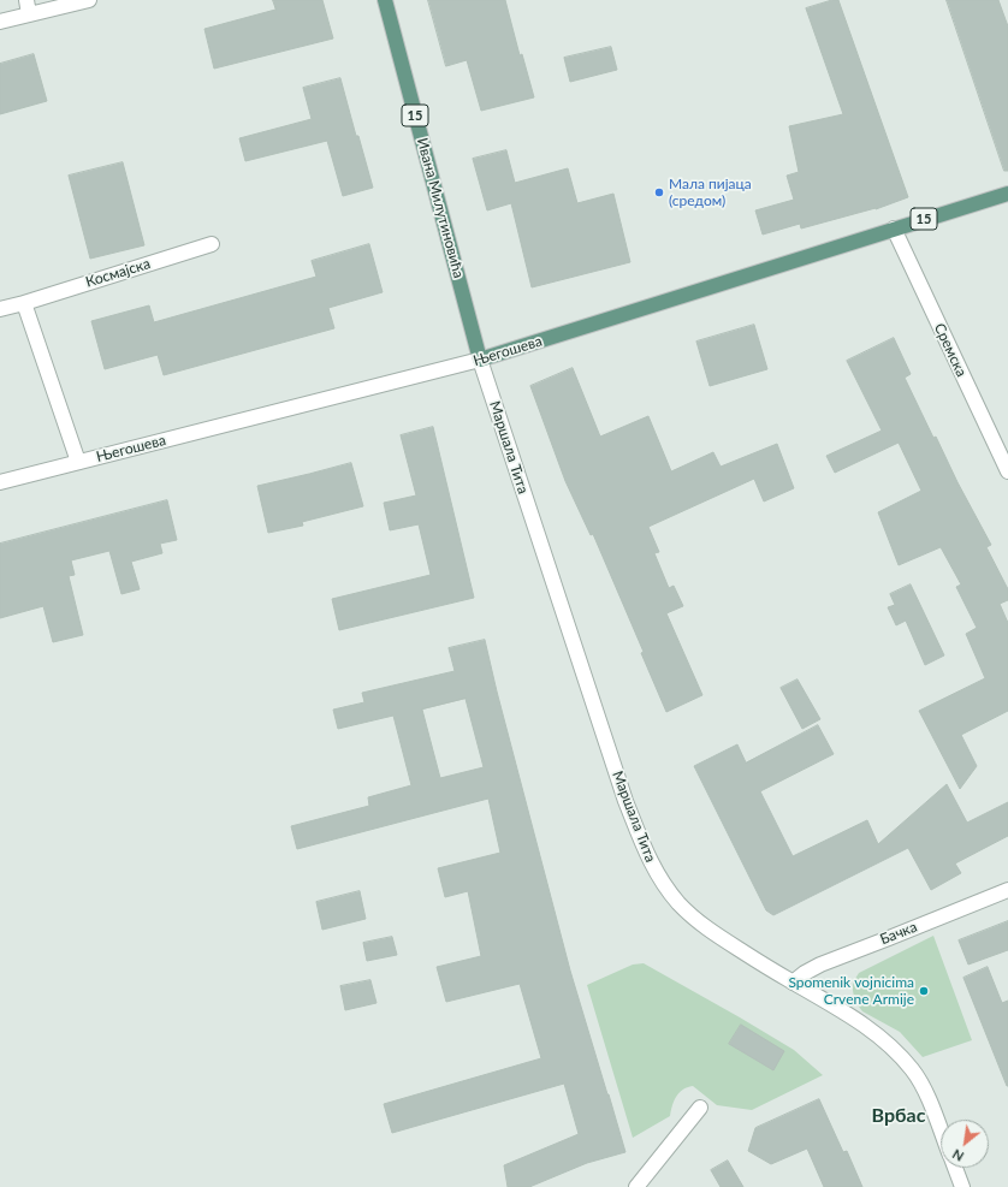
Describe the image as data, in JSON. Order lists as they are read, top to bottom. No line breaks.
{"streets":{"main road":["15","Ивана Милутиновића","Његошева"],"street":["Космајска","Сремска","Маршала Тита","Бачка"]},"crossings":[["Ивана Милутиновића","Његошева"],["Ивана Милутиновића","Маршала Тита"],["Сремска","Његошева"],["Његошева","Маршала Тита"],["Маршала Тита","Бачка"]],"districts":["Врбас"],"places":["Мала пијаца (средом)","Spomenik vojnicima Crvene Armije"],"north":"bottom left"}
